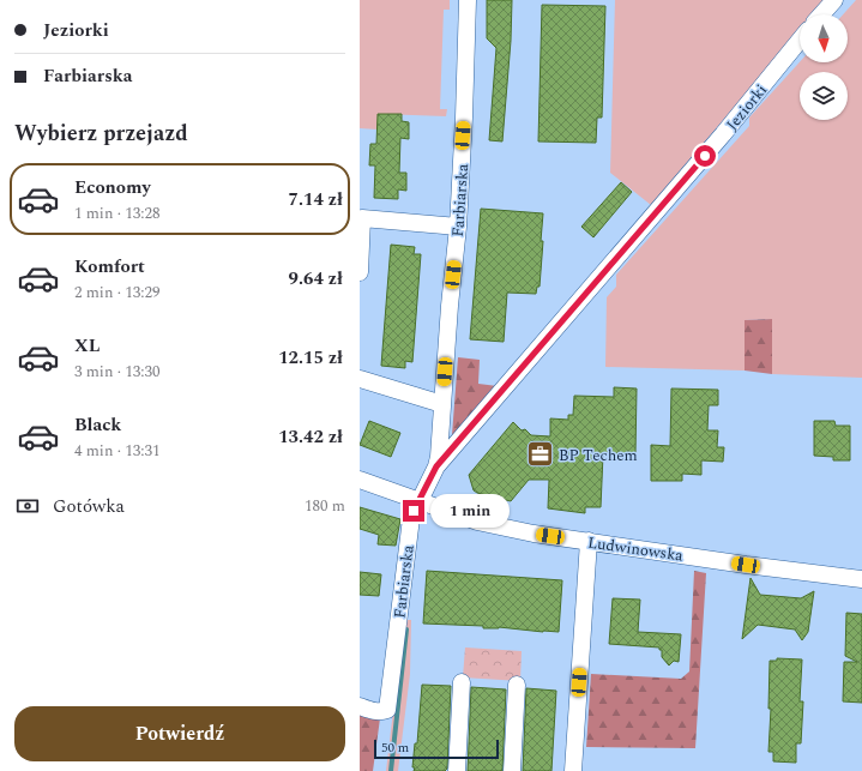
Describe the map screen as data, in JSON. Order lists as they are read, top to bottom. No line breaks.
{"streets":{"street":["Jeziorki","Farbiarska","Ludwinowska"]},"crossings":[["Jeziorki","Farbiarska"],["Farbiarska","Ludwinowska"]],"places":{"office":["BP Techem"]},"scale_bar":"50 m","north":"bottom","page":{"banner":["Jeziorki","Farbiarska"],"heading":"Wybierz przejazd","list":[{"name":"Economy","note":"1 min · 13:28","value":"7.14 zł"},{"name":"Komfort","note":"2 min · 13:29","value":"9.64 zł"},{"name":"XL","note":"3 min · 13:30","value":"12.15 zł"},{"name":"Black","note":"4 min · 13:31","value":"13.42 zł"}],"pay":["Gotówka","180 m"],"bubble":"1 min","buttons":"Potwierdź","scale":"50 m"}}
